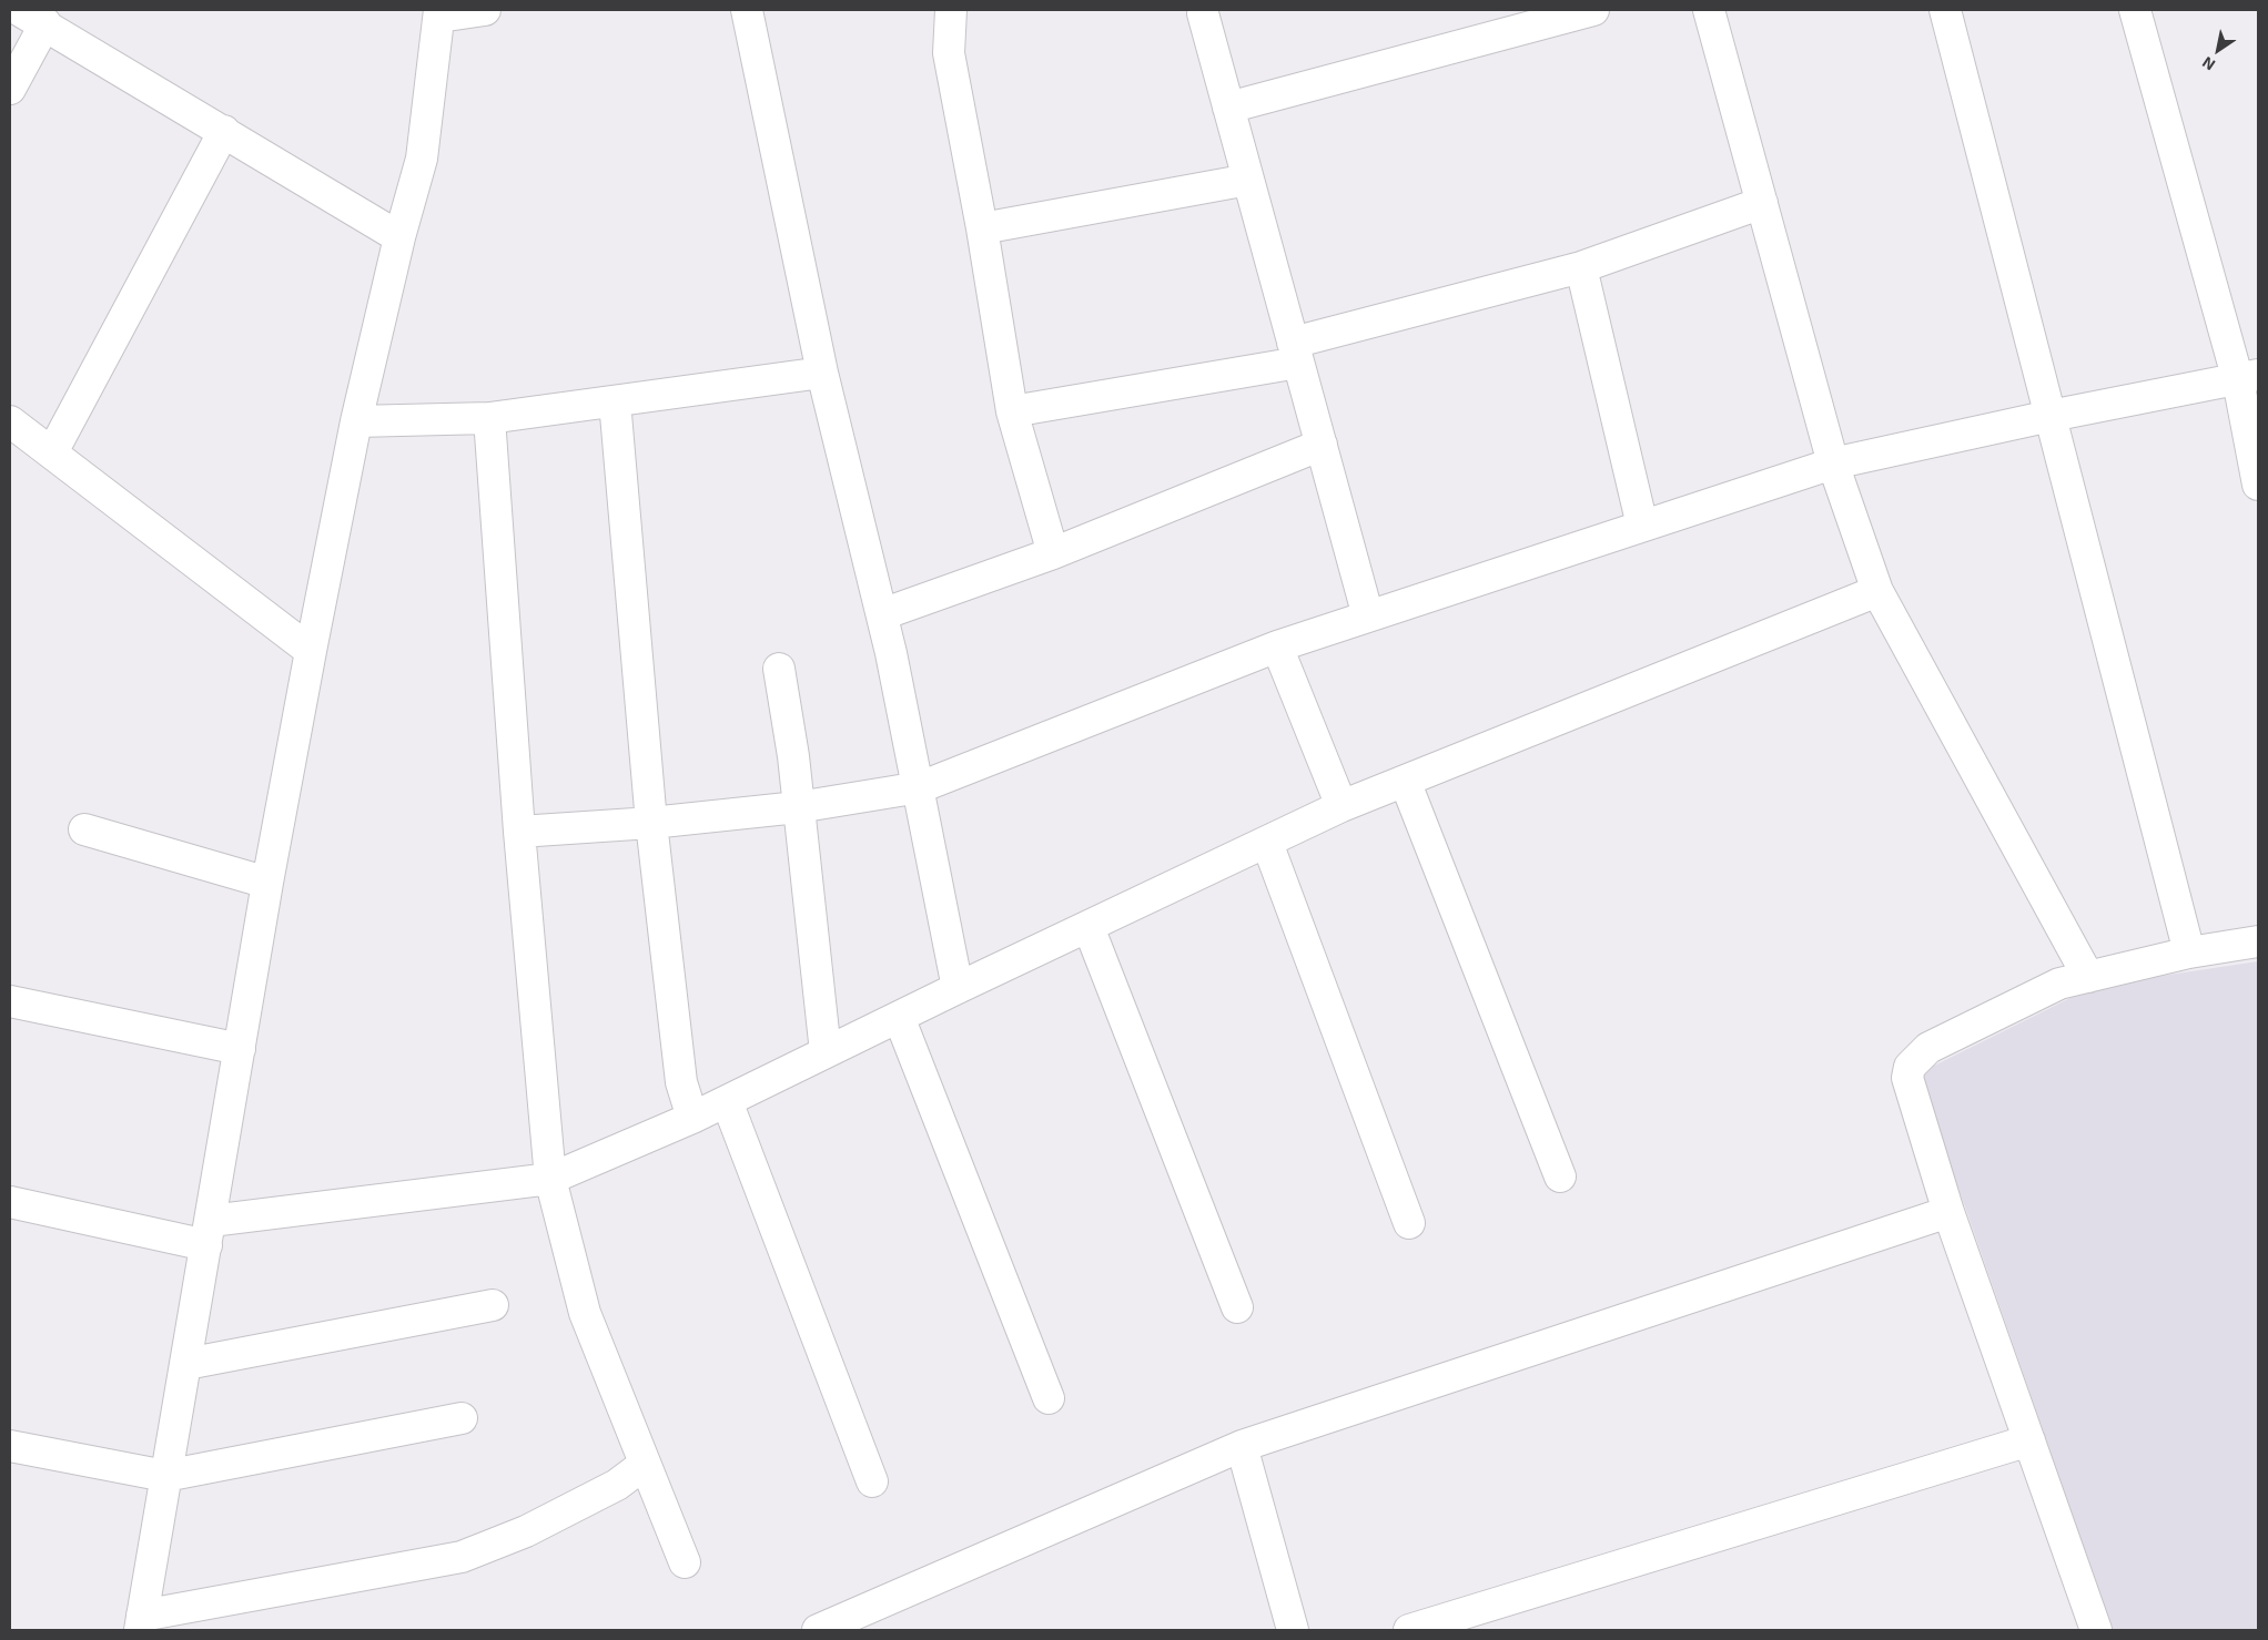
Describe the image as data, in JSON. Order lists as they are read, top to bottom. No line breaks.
{"north":"bottom left"}
